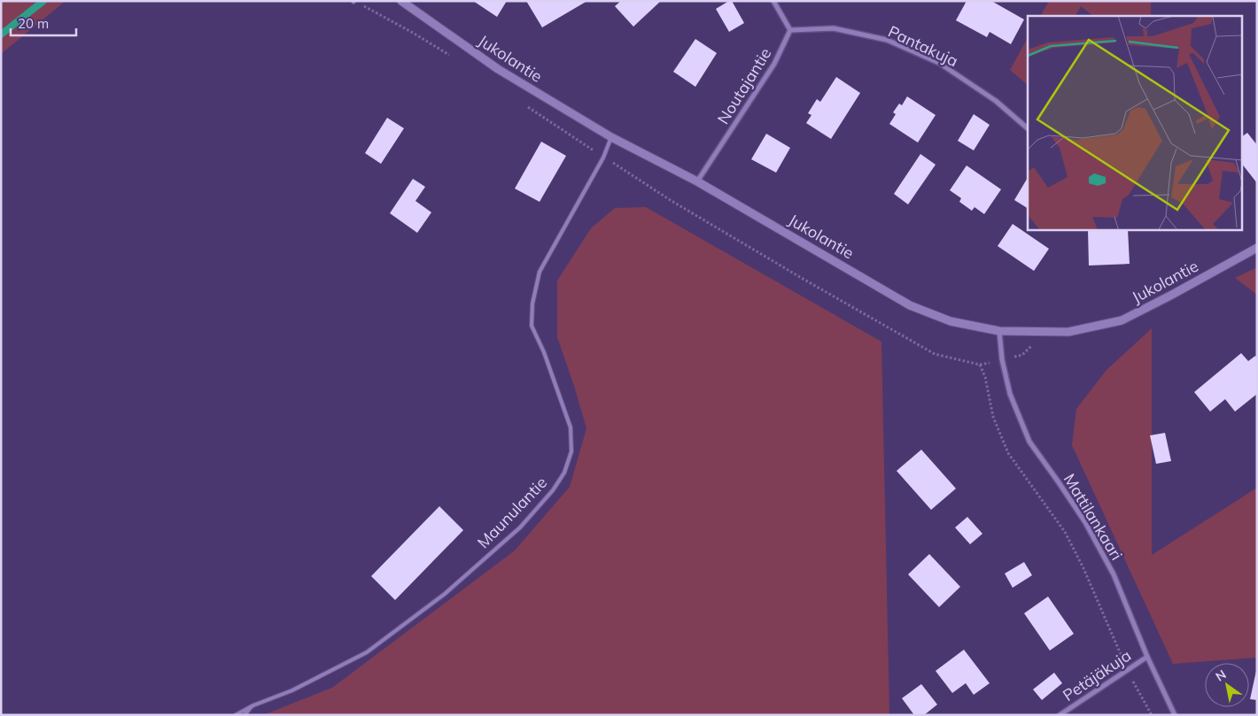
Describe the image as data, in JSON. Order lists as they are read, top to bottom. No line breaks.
{"streets":{"street":["Pantakuja","Jukolantie","Noutajantie","Mattilankaari","Petäjäkuja"],"lane":["Maunulantie"]},"crossings":[["Pantakuja","Noutajantie"],["Jukolantie","Noutajantie"],["Jukolantie","Maunulantie"],["Jukolantie","Mattilankaari"],["Mattilankaari","Petäjäkuja"]],"scale_bar":"20 m","north":"top left"}
